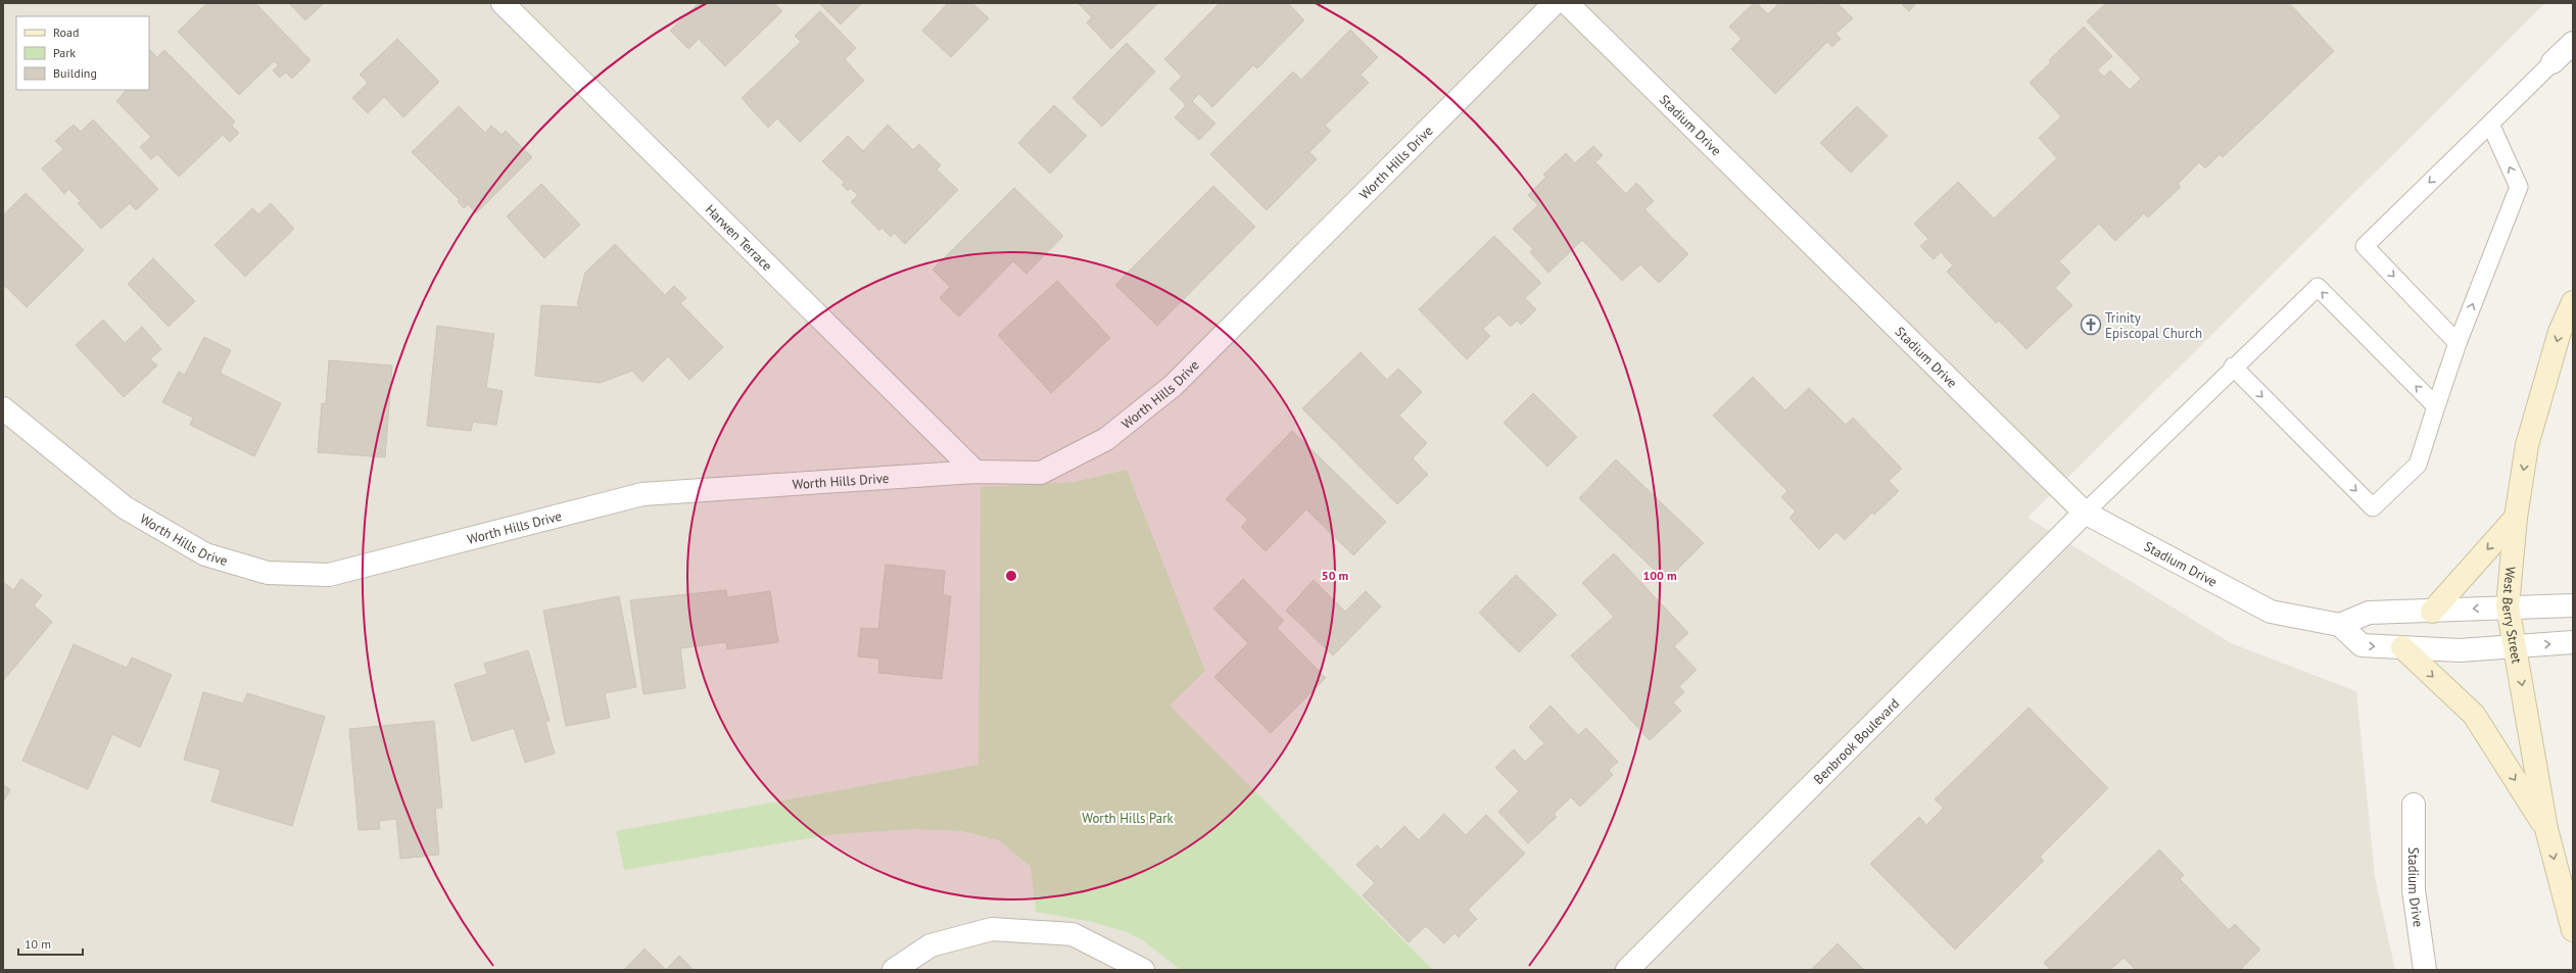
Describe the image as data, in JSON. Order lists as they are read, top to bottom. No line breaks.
{"streets":{"main road":["West Berry Street"],"street":["Stadium Drive","Worth Hills Drive","Harwen Terrace","Benbrook Boulevard"]},"crossings":[["Stadium Drive","Benbrook Boulevard"],["Worth Hills Drive","Harwen Terrace"]],"one_way":["West Berry Street"],"parks":["Worth Hills Park"],"places":{"church":["Trinity Episcopal Church"]},"legend":["Road","Park","Building"],"scale_bar":"10 m","rings":["50 m","100 m"]}
